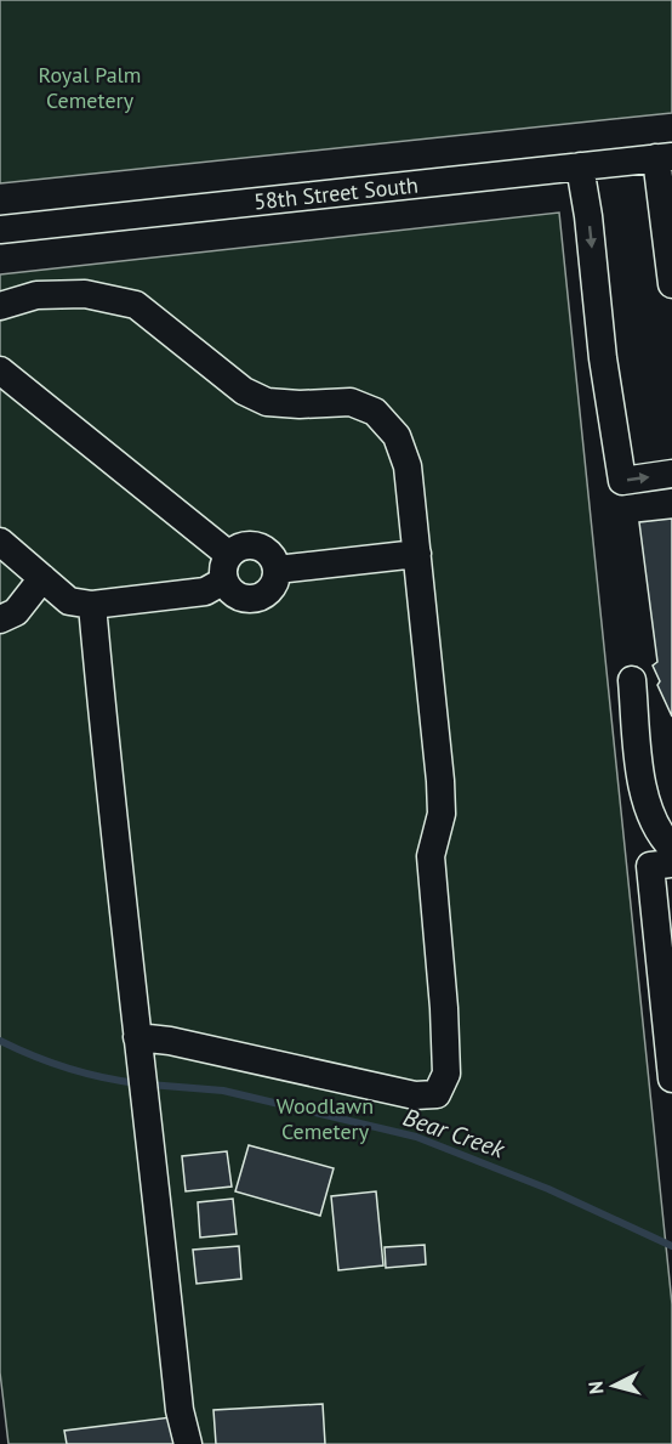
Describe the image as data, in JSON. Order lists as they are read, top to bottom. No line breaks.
{"streets":{"street":["58th Street South"]},"water":["Bear Creek"],"parks":["Royal Palm Cemetery","Woodlawn Cemetery"],"north":"left"}
